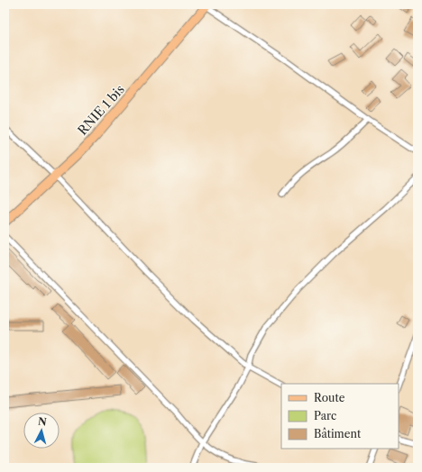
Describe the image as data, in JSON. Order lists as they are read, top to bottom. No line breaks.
{"streets":{"main road":["RNIE 1 bis"]},"legend":["Route","Parc","Bâtiment"],"north":"top"}
